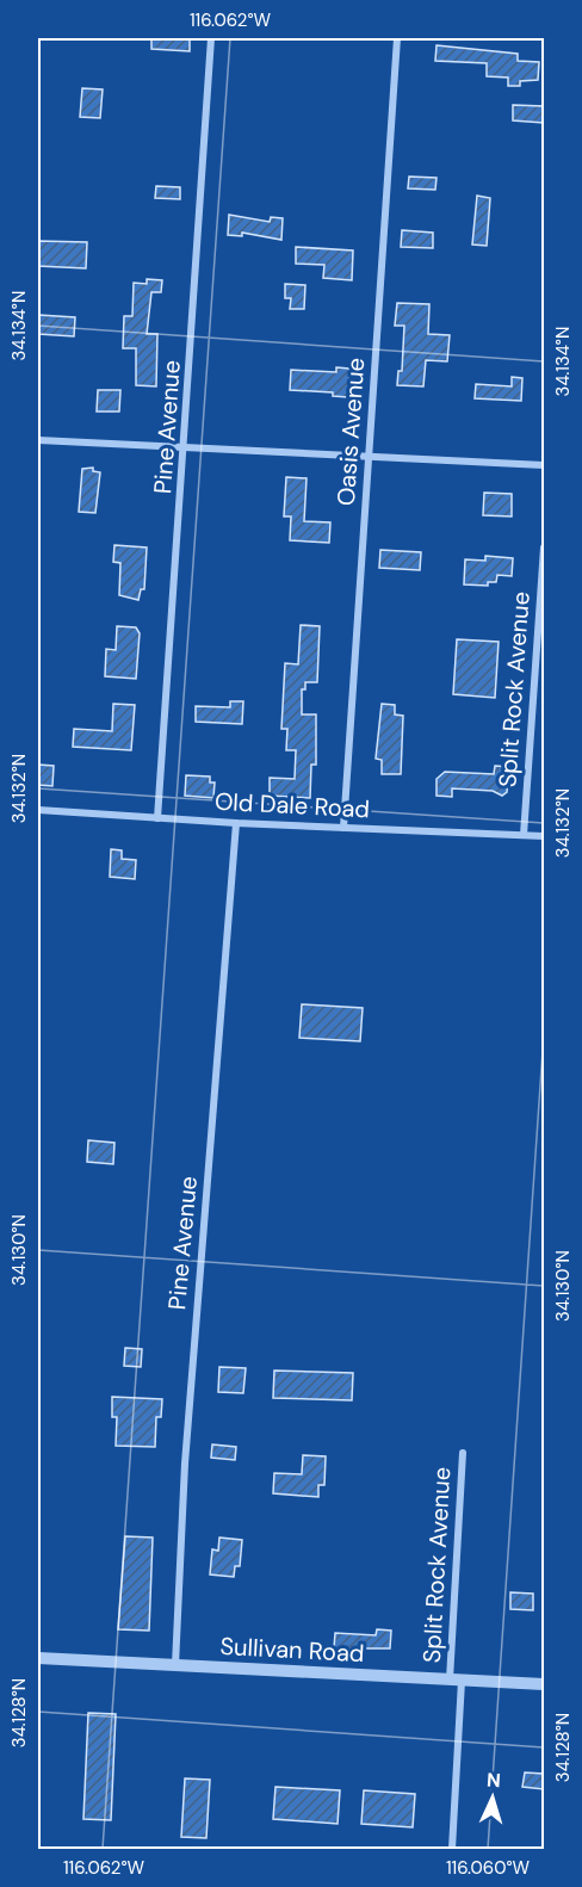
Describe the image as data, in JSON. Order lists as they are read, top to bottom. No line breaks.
{"streets":{"street":["Pine Avenue","Oasis Avenue","Split Rock Avenue","Old Dale Road","Sullivan Road"]},"crossings":[["Pine Avenue","Old Dale Road"],["Pine Avenue","Sullivan Road"],["Oasis Avenue","Old Dale Road"],["Split Rock Avenue","Old Dale Road"],["Split Rock Avenue","Sullivan Road"]],"north":"top","coordinates":["116.062°W","34.134°N","34.132°N","34.130°N","34.128°N","116.060°W"]}
